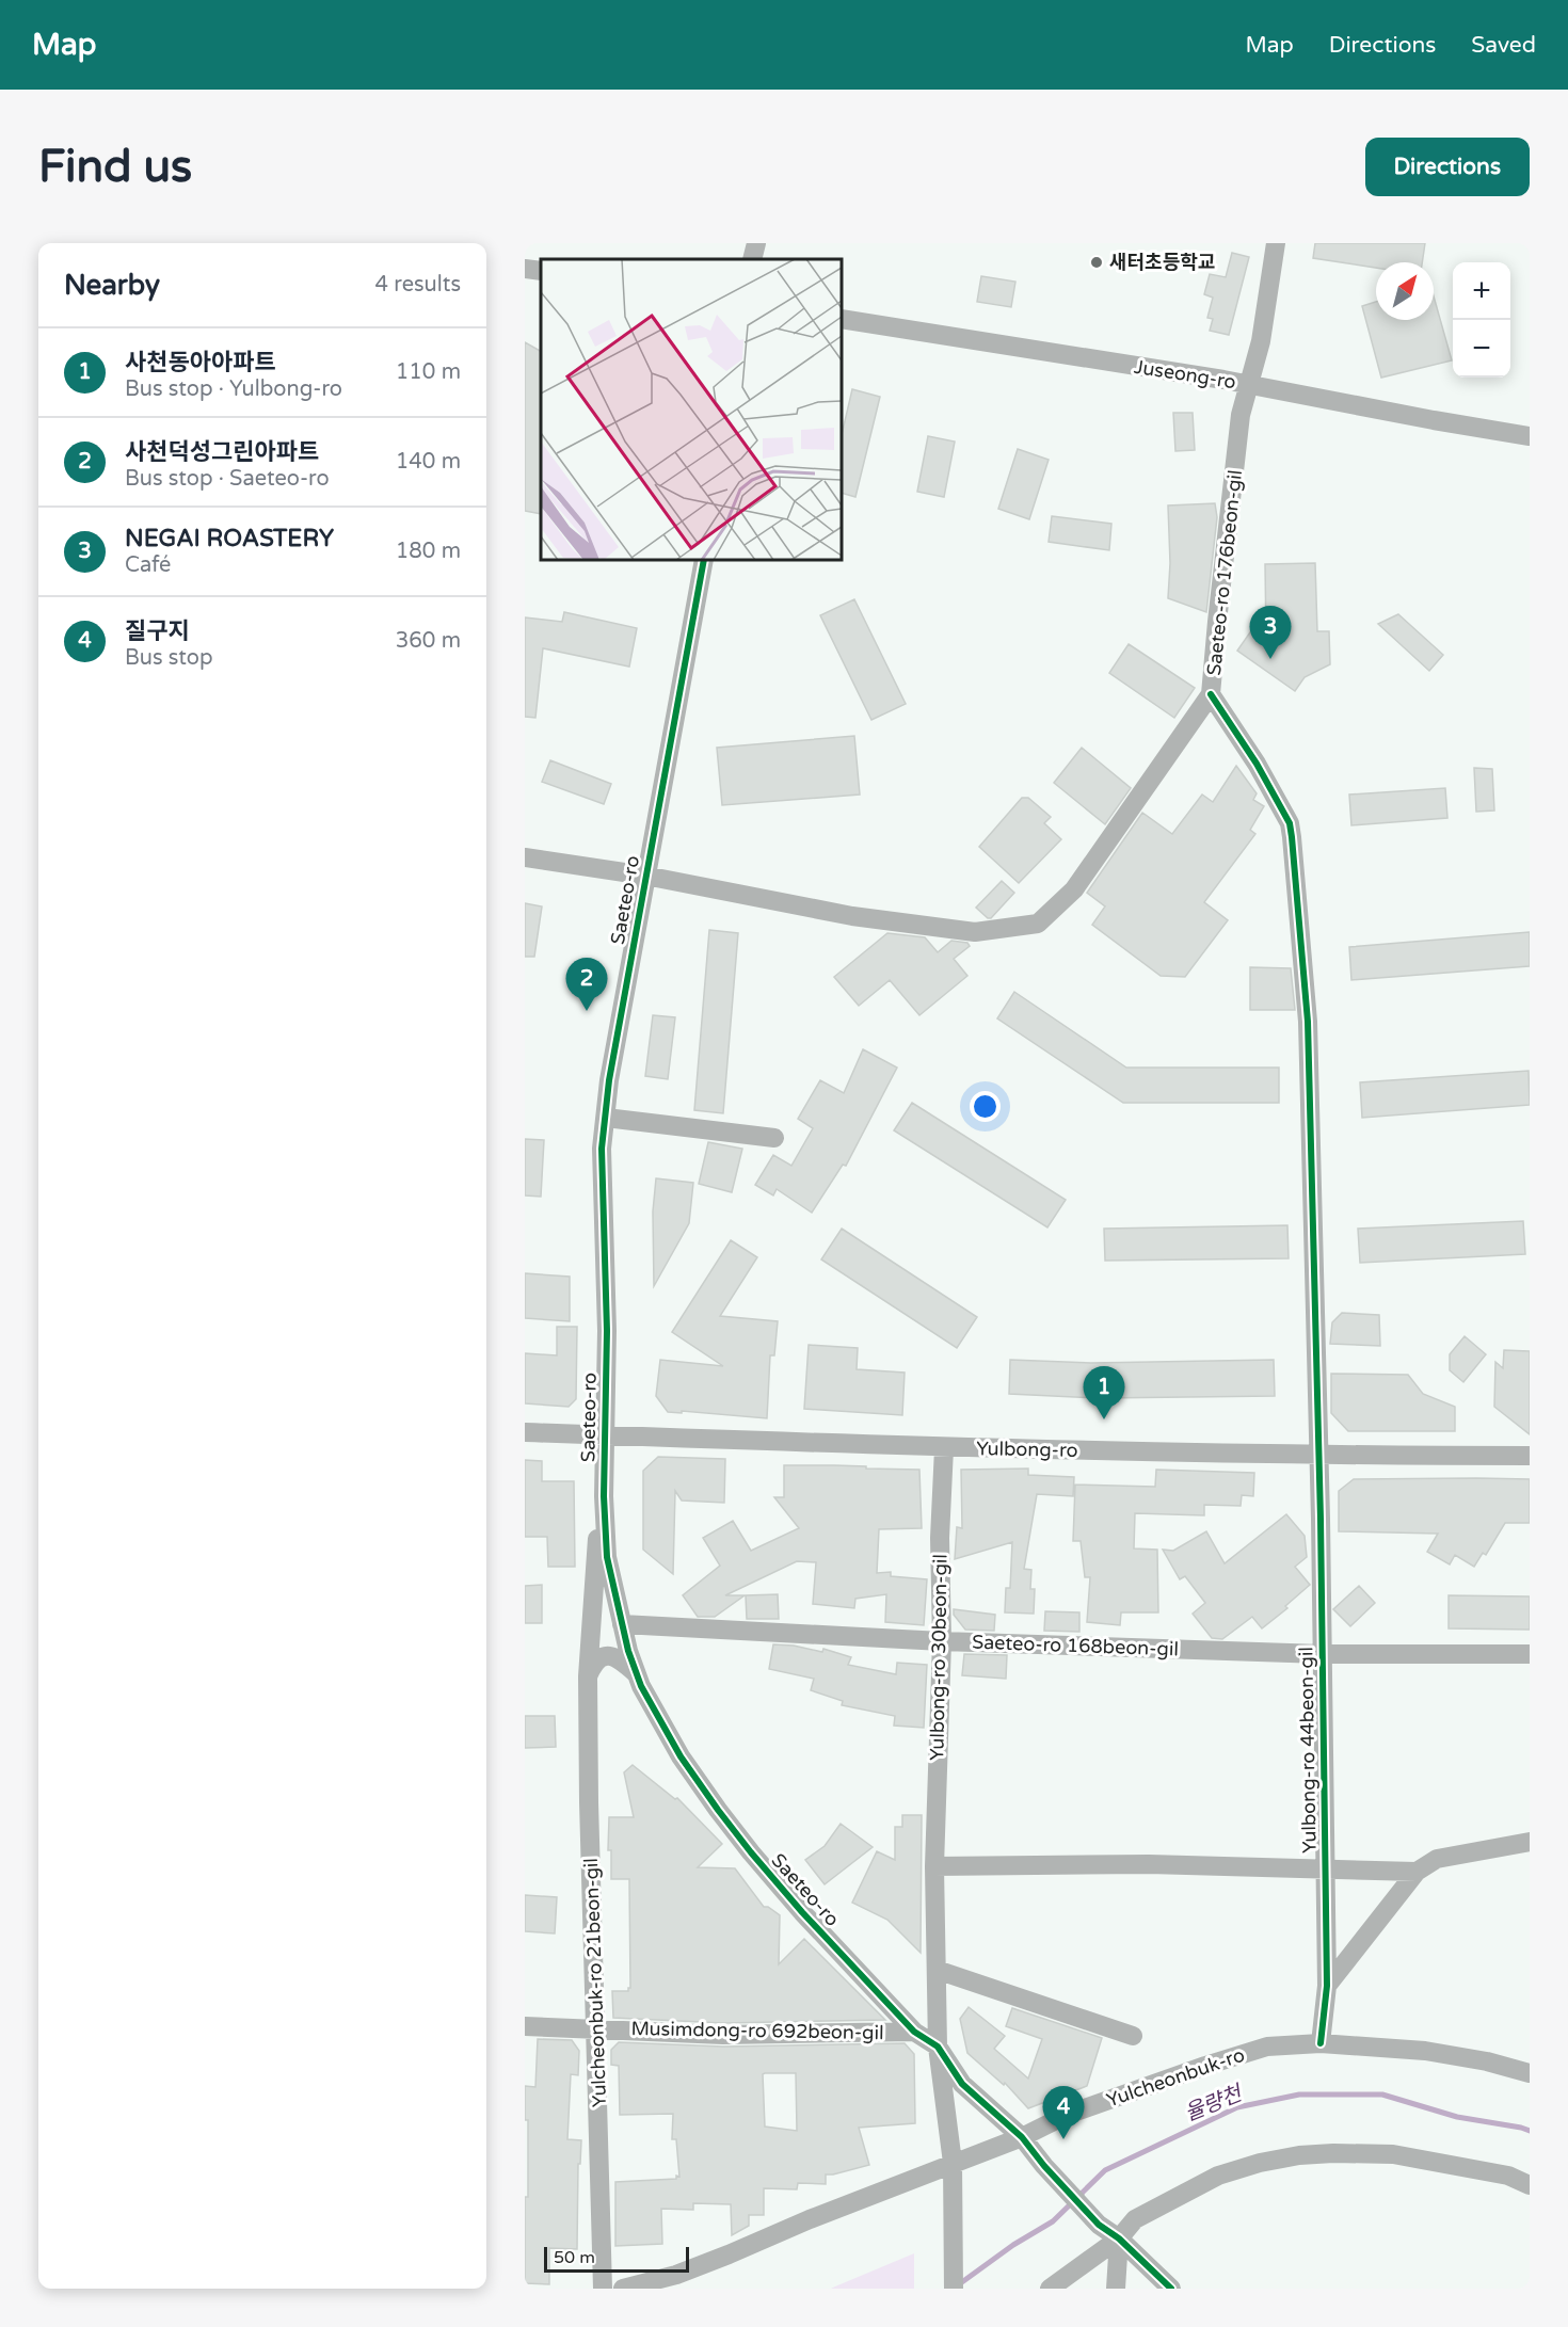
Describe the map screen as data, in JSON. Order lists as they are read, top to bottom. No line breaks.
{"streets":{"street":["Juseong-ro","Saeteo-ro 176beon-gil","Saeteo-ro","Yulbong-ro","Saeteo-ro 168beon-gil","Yulbong-ro 30beon-gil","Yulbong-ro 44beon-gil","Yulcheonbuk-ro 21beon-gil","Musimdong-ro 692beon-gil","Yulcheonbuk-ro"]},"crossings":[["Juseong-ro","Saeteo-ro 176beon-gil"],["Saeteo-ro 176beon-gil","Saeteo-ro"],["Saeteo-ro 176beon-gil","Yulbong-ro 44beon-gil"],["Saeteo-ro","Yulbong-ro"],["Saeteo-ro","Saeteo-ro 168beon-gil"],["Saeteo-ro","Yulbong-ro 30beon-gil"],["Saeteo-ro","Yulcheonbuk-ro 21beon-gil"],["Saeteo-ro","Musimdong-ro 692beon-gil"],["Saeteo-ro","Yulcheonbuk-ro"],["Yulbong-ro","Yulbong-ro 30beon-gil"],["Yulbong-ro","Yulbong-ro 44beon-gil"],["Saeteo-ro 168beon-gil","Yulbong-ro 30beon-gil"],["Saeteo-ro 168beon-gil","Yulbong-ro 44beon-gil"],["Yulbong-ro 30beon-gil","Yulbong-ro 44beon-gil"],["Yulbong-ro 30beon-gil","Yulcheonbuk-ro"],["Yulbong-ro 44beon-gil","Yulcheonbuk-ro"],["Yulcheonbuk-ro 21beon-gil","Musimdong-ro 692beon-gil"]],"water":["율량천"],"places":["새터초등학교"],"scale_bar":"50 m","north":"top right","page":{"header":"Map","nav":["Map","Directions","Saved"],"buttons":"Directions","title":"Find us","heading":["Nearby","4 results"],"map_buttons":["+","−"],"list":[{"mark":"1","name":"사천동아아파트","note":"Bus stop · Yulbong-ro","value":"110 m"},{"mark":"2","name":"사천덕성그린아파트","note":"Bus stop · Saeteo-ro","value":"140 m"},{"mark":"3","name":"NEGAI ROASTERY","note":"Café","value":"180 m"},{"mark":"4","name":"질구지","note":"Bus stop","value":"360 m"}],"pins":["3","2","1","4"],"scale":"50 m"}}
